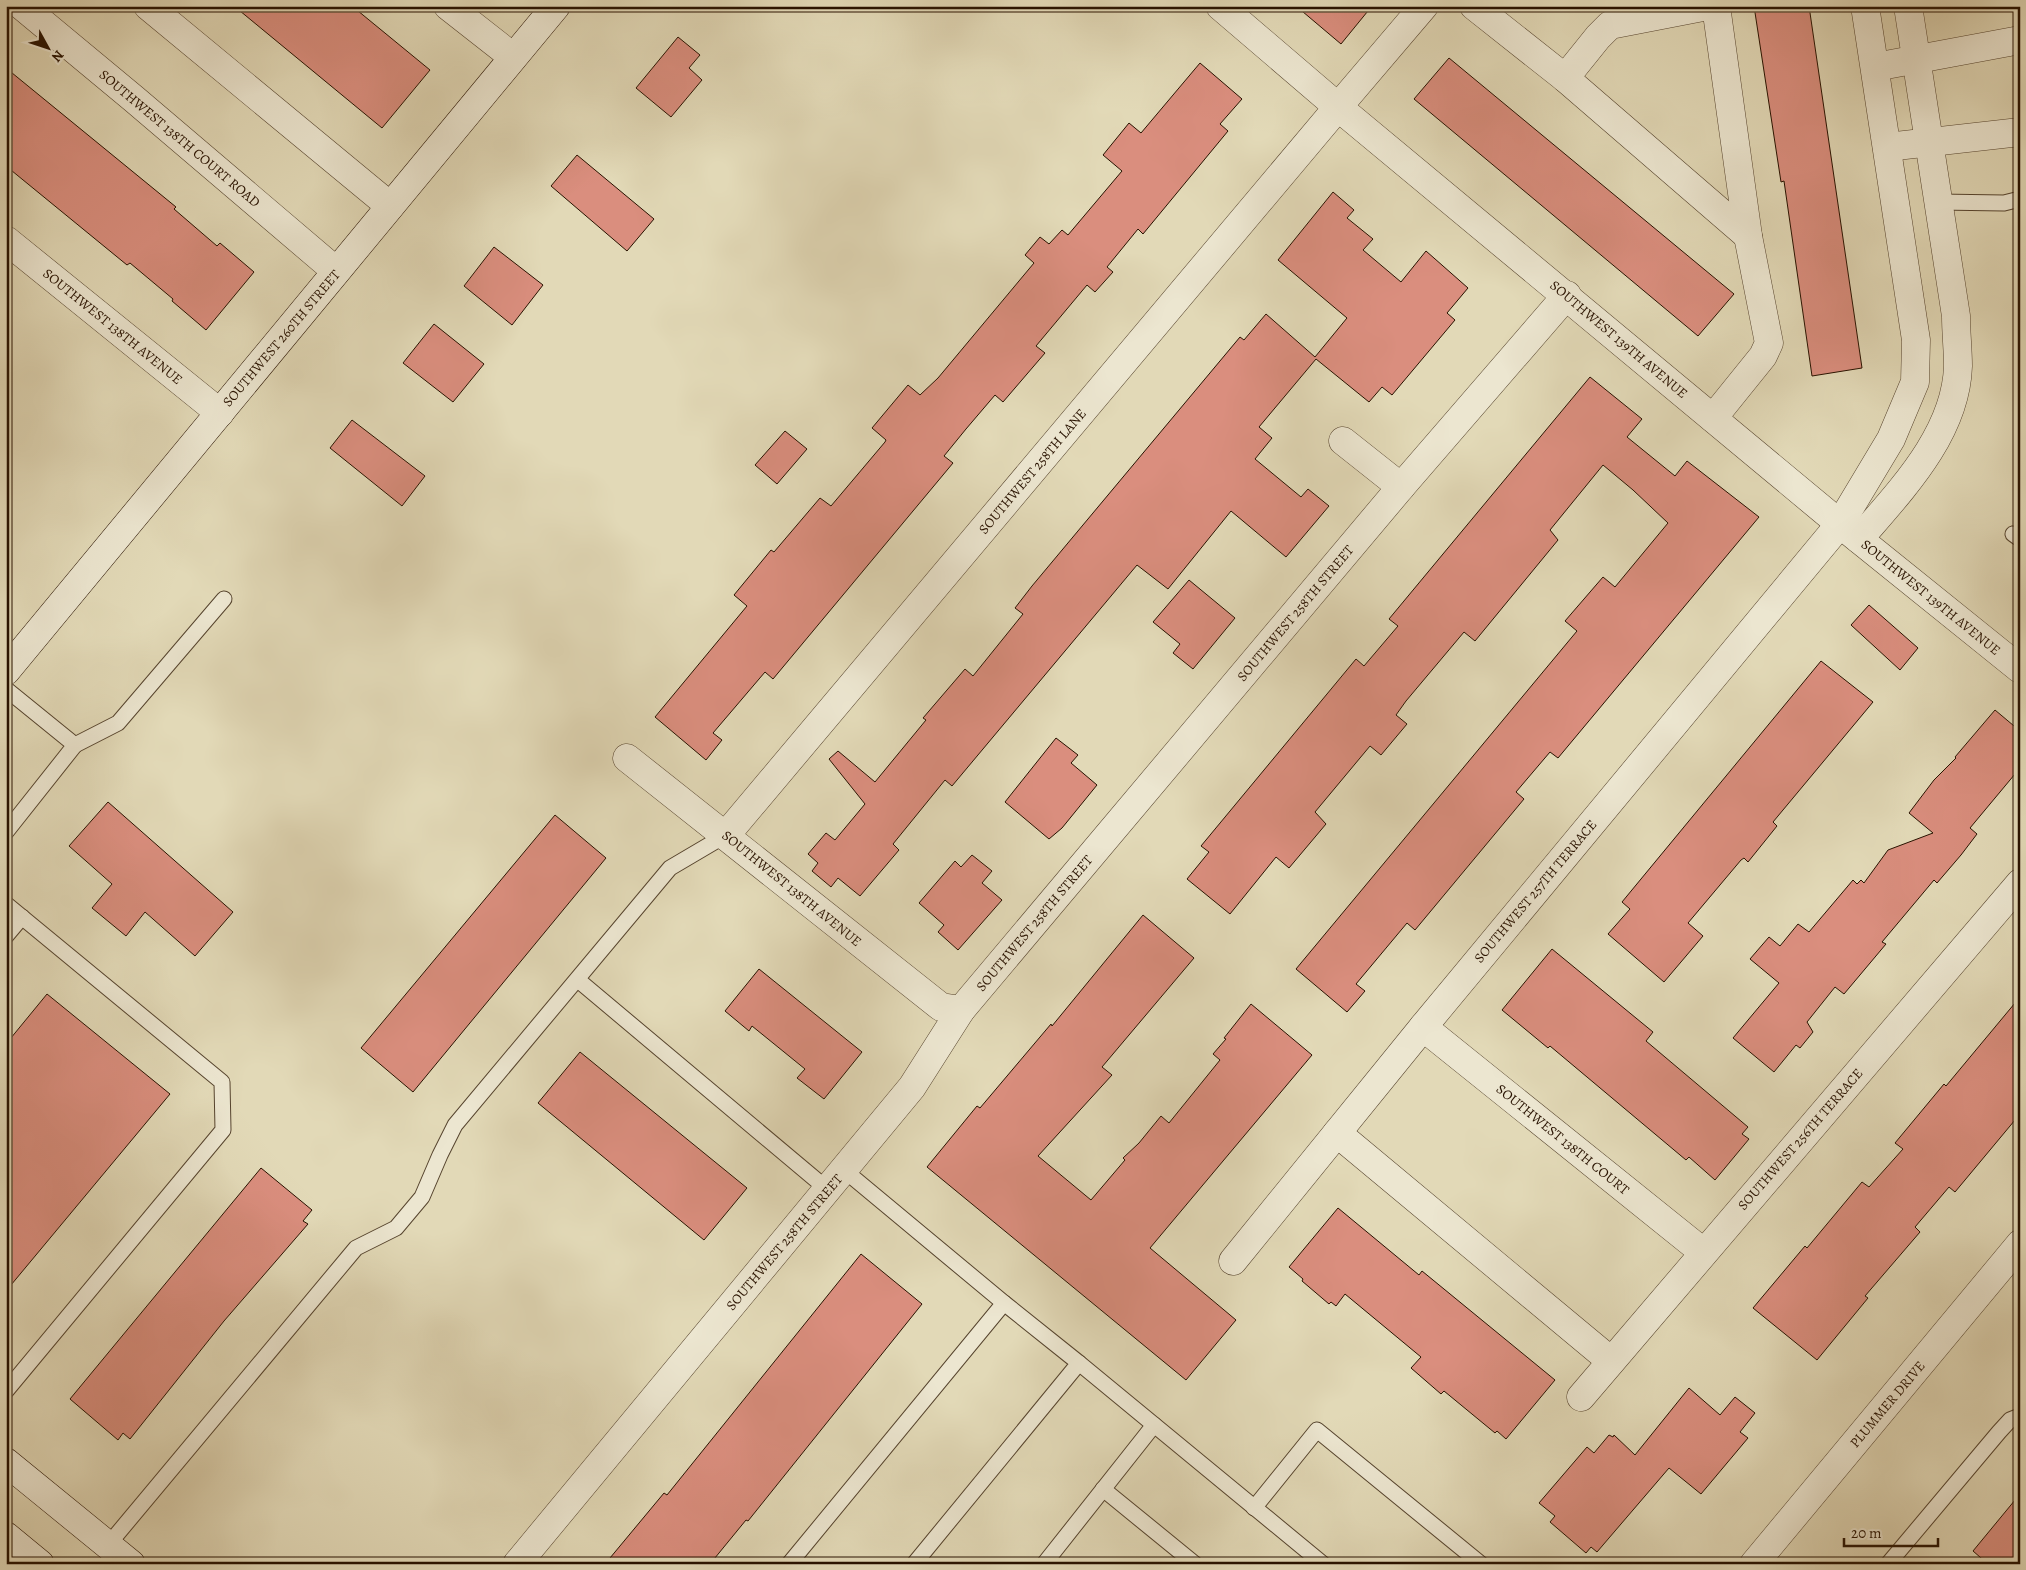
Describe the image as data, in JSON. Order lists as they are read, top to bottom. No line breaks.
{"streets":{"street":["SOUTHWEST 138TH COURT ROAD","SOUTHWEST 138TH AVENUE","SOUTHWEST 260TH STREET","SOUTHWEST 139TH AVENUE","SOUTHWEST 258TH LANE","SOUTHWEST 258TH STREET","SOUTHWEST 257TH TERRACE","SOUTHWEST 138TH COURT","SOUTHWEST 256TH TERRACE","PLUMMER DRIVE"]},"crossings":[["SOUTHWEST 138TH COURT ROAD","SOUTHWEST 260TH STREET"],["SOUTHWEST 138TH AVENUE","SOUTHWEST 260TH STREET"],["SOUTHWEST 138TH AVENUE","SOUTHWEST 258TH LANE"],["SOUTHWEST 138TH AVENUE","SOUTHWEST 258TH STREET"],["SOUTHWEST 139TH AVENUE","SOUTHWEST 258TH LANE"],["SOUTHWEST 139TH AVENUE","SOUTHWEST 258TH STREET"],["SOUTHWEST 139TH AVENUE","SOUTHWEST 257TH TERRACE"],["SOUTHWEST 257TH TERRACE","SOUTHWEST 138TH COURT"],["SOUTHWEST 138TH COURT","SOUTHWEST 256TH TERRACE"]],"scale_bar":"20 m","north":"bottom right"}
